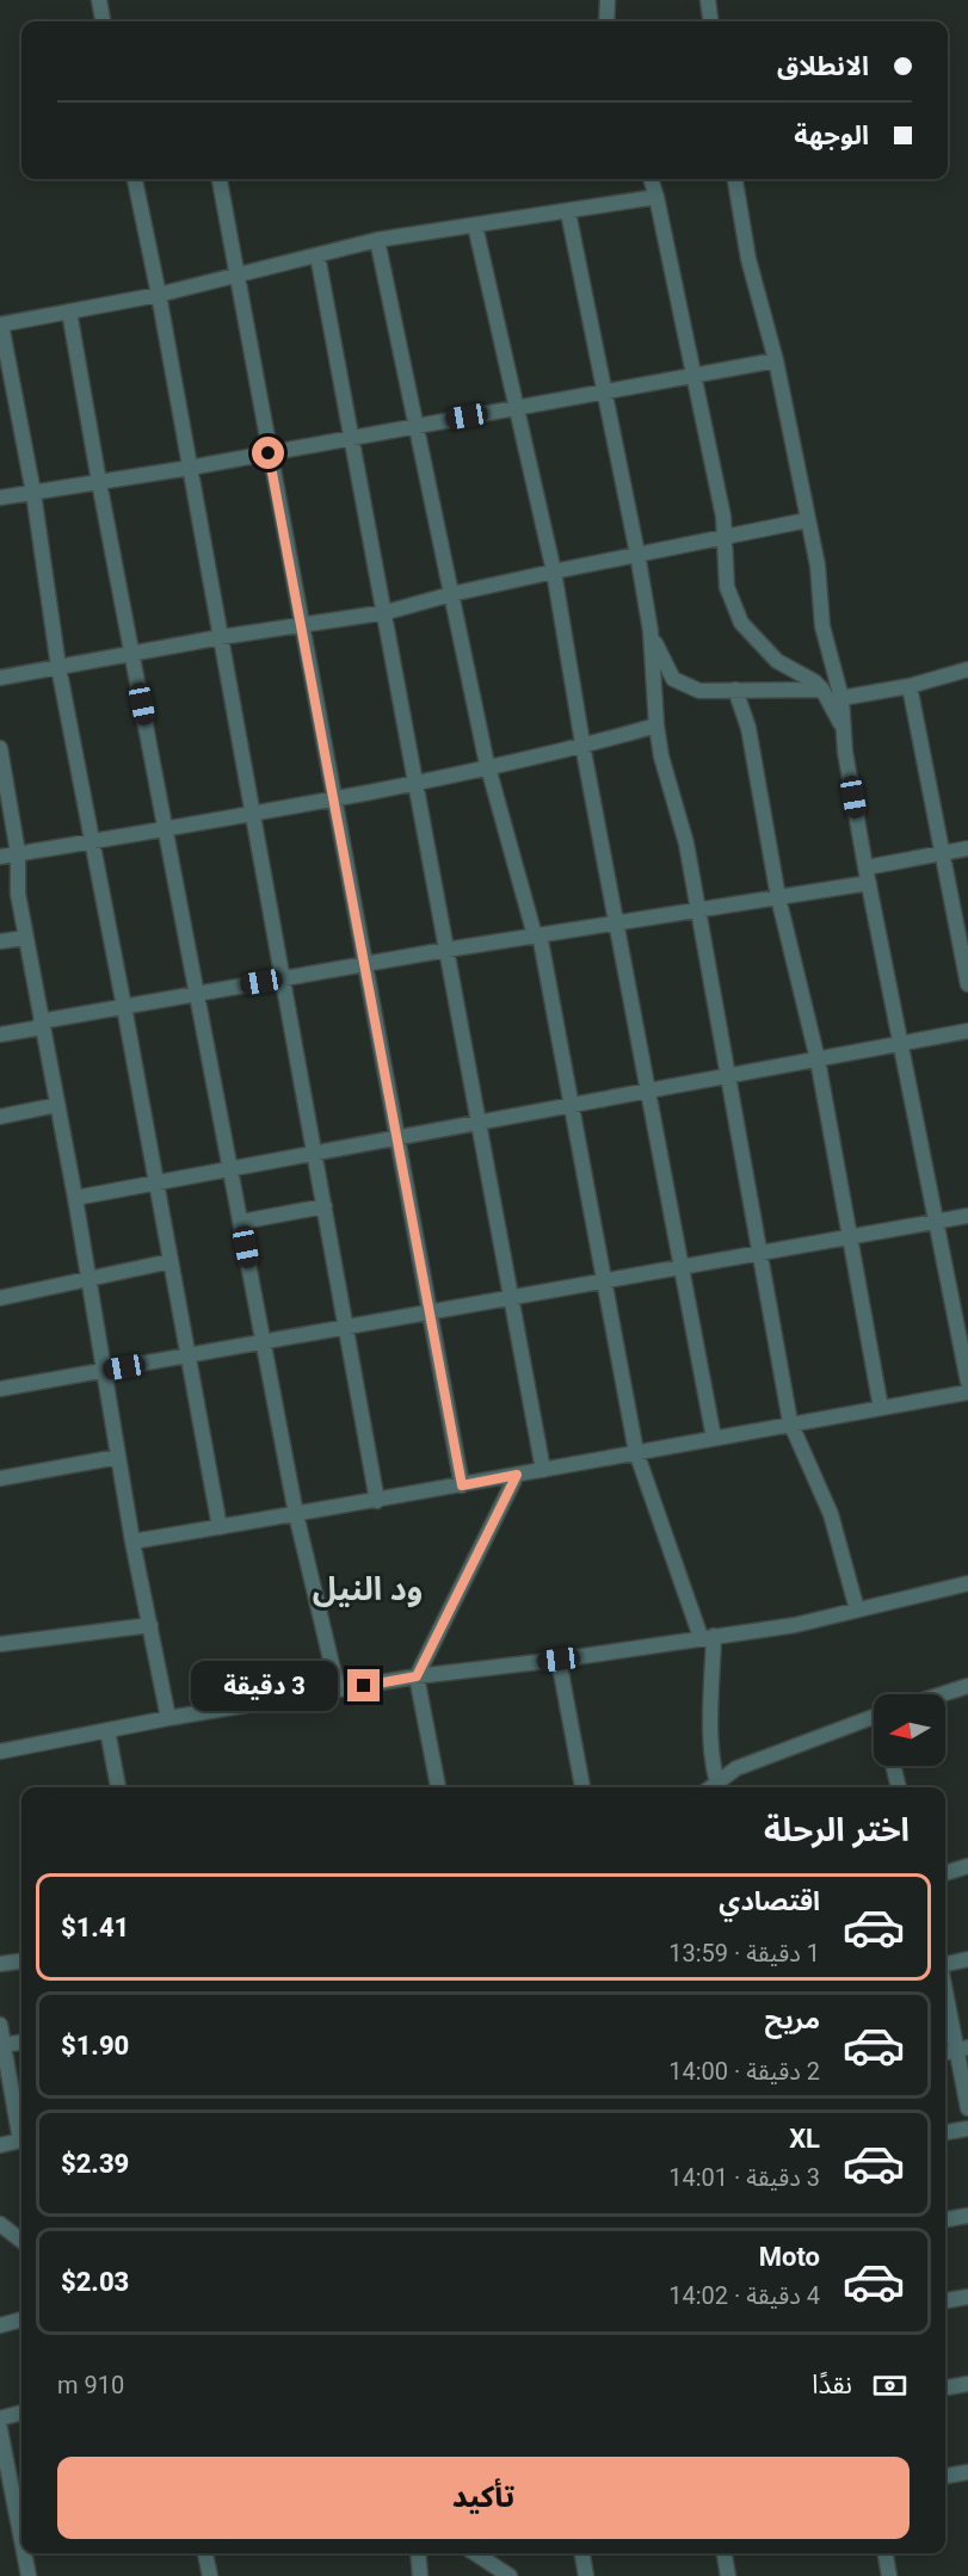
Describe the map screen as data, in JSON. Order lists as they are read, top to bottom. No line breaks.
{"districts":["ود النيل"],"north":"left","page":{"banner":["الانطلاق","الوجهة"],"bubble":"3 دقيقة","heading":"اختر الرحلة","list":[{"name":"اقتصادي","note":"1 دقيقة · 13:59","value":"$1.41"},{"name":"مريح","note":"2 دقيقة · 14:00","value":"$1.90"},{"name":"XL","note":"3 دقيقة · 14:01","value":"$2.39"},{"name":"Moto","note":"4 دقيقة · 14:02","value":"$2.03"}],"pay":["نقدًا","910 m"],"buttons":"تأكيد"}}
